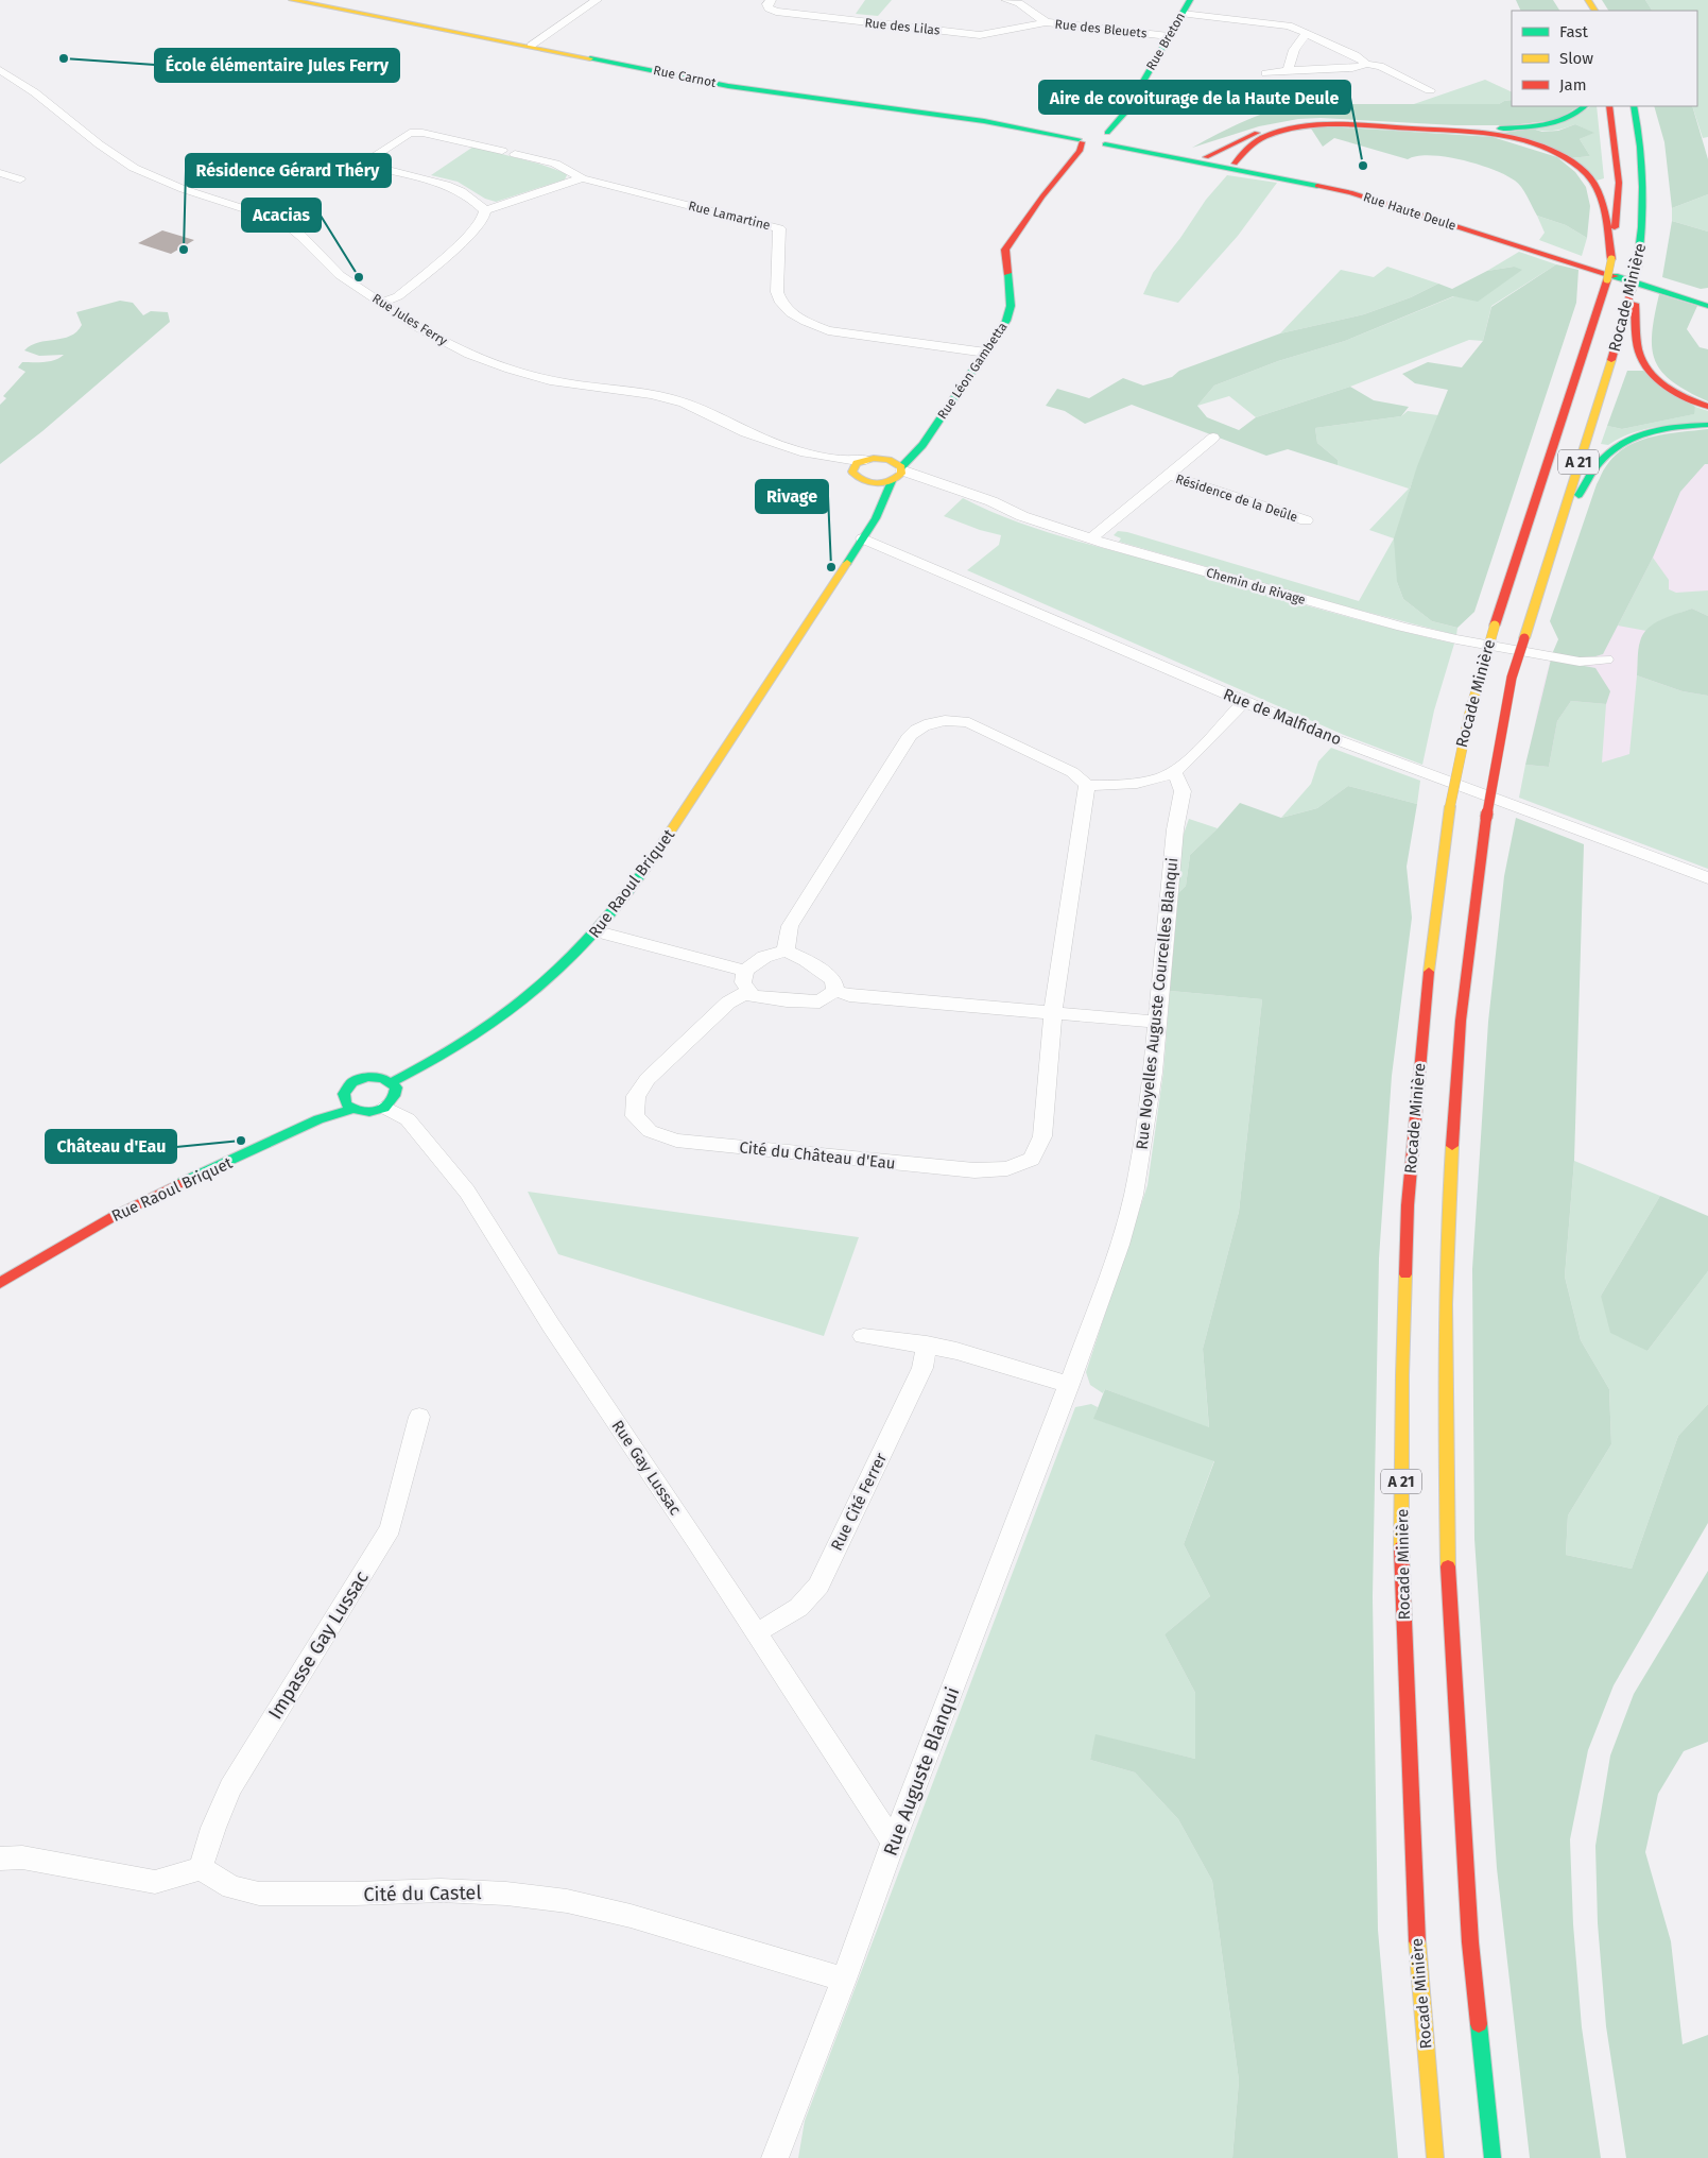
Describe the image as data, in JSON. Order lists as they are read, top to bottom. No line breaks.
{"streets":{"main road":["Rue Breton","Rue Carnot","Rue Haute Deule","Rocade Minière","Rue Léon Gambetta","A 21","Rue Raoul Briquet"],"street":["Rue des Lilas","Rue des Bleuets","Rue Lamartine","Rue Jules Ferry","Résidence de la Deûle","Chemin du Rivage","Rue de Malfidano","Rue Noyelles Auguste Courcelles Blanqui","Cité du Château d'Eau","Rue Gay Lussac","Rue Cité Ferrer","Impasse Gay Lussac","Rue Auguste Blanqui","Cité du Castel"]},"crossings":[["Rue des Lilas","Rue des Bleuets"],["Rue des Bleuets","Rue Breton"],["Rue Breton","Rue Haute Deule"],["Rue Carnot","Rue Léon Gambetta"],["Rue Lamartine","Rue Léon Gambetta"],["Rue Léon Gambetta","Chemin du Rivage"],["Rue Léon Gambetta","Rue de Malfidano"],["Rue Léon Gambetta","Rue Raoul Briquet"],["Résidence de la Deûle","Chemin du Rivage"],["Rue Raoul Briquet","Rue Gay Lussac"],["Rue Noyelles Auguste Courcelles Blanqui","Rue Auguste Blanqui"],["Rue Gay Lussac","Rue Cité Ferrer"],["Rue Gay Lussac","Rue Auguste Blanqui"],["Impasse Gay Lussac","Cité du Castel"],["Rue Auguste Blanqui","Cité du Castel"]],"places":["École élémentaire Jules Ferry","Aire de covoiturage de la Haute Deule","Résidence Gérard Théry","Acacias","Rivage","Château d'Eau"],"legend":["Fast","Slow","Jam"]}
